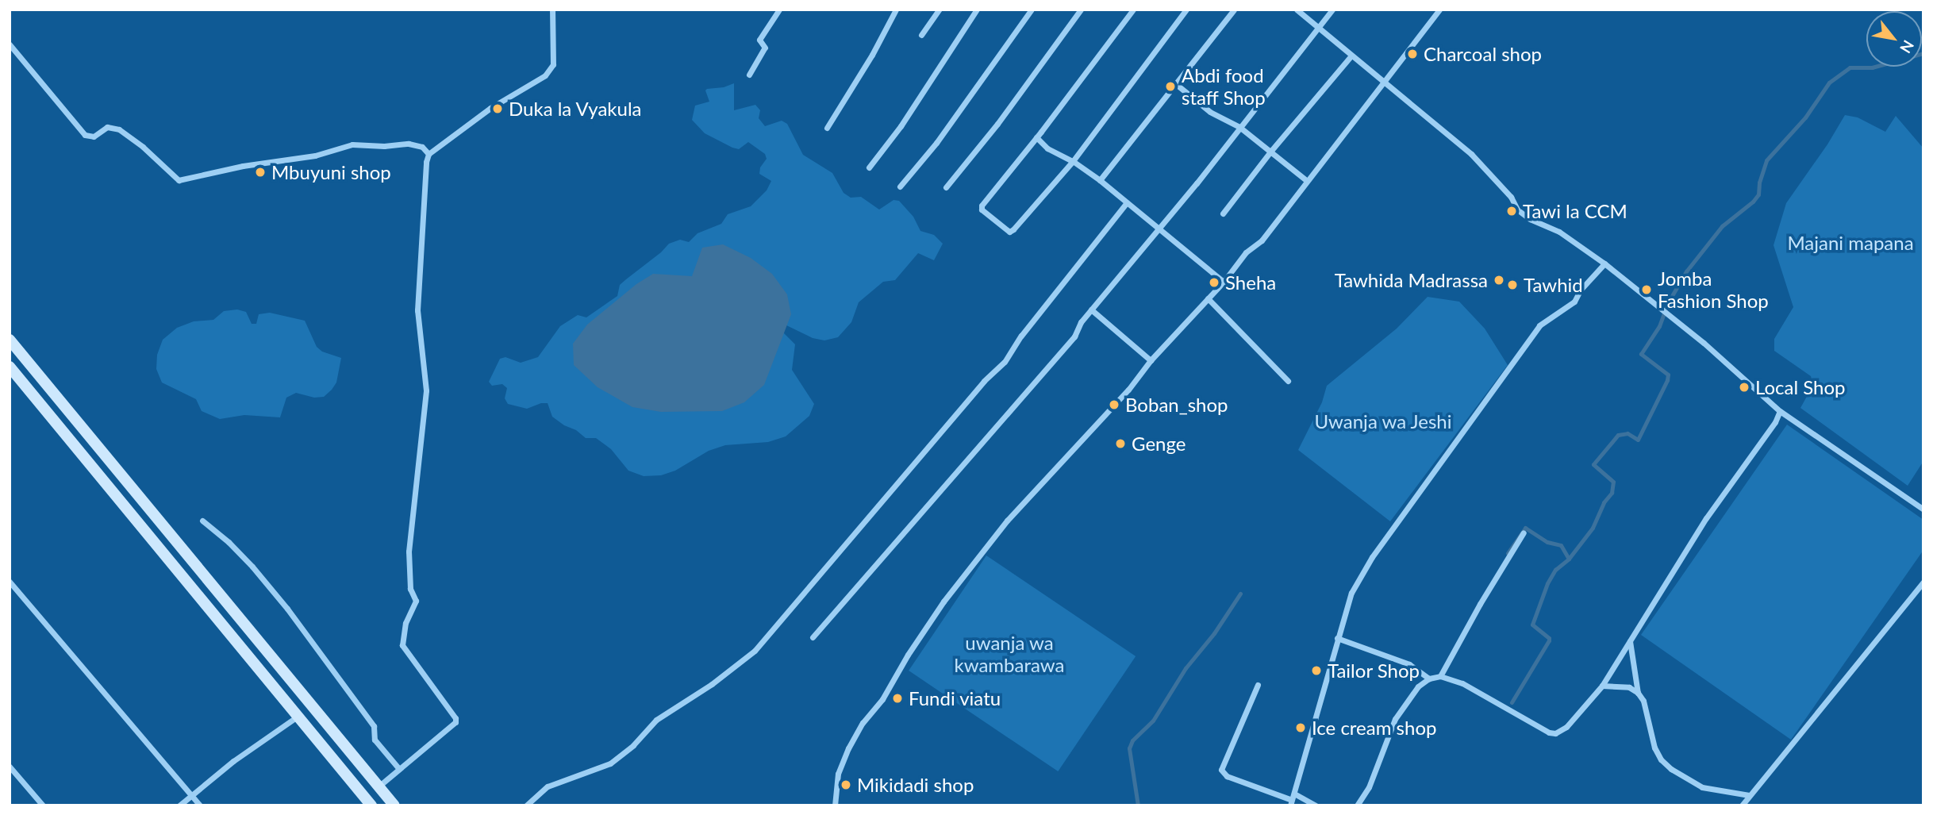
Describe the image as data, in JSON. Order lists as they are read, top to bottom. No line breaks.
{"parks":["Majani mapana","Uwanja wa Jeshi","uwanja wa kwambarawa"],"places":["Charcoal shop","Abdi food staff Shop","Duka la Vyakula","Mbuyuni shop","Tawi la CCM","Tawhida Madrassa","Sheha","Tawhid","Jomba Fashion Shop","Local Shop","Boban_shop","Genge","Tailor Shop","Fundi viatu","Ice cream shop","Mikidadi shop"],"north":"bottom right"}
